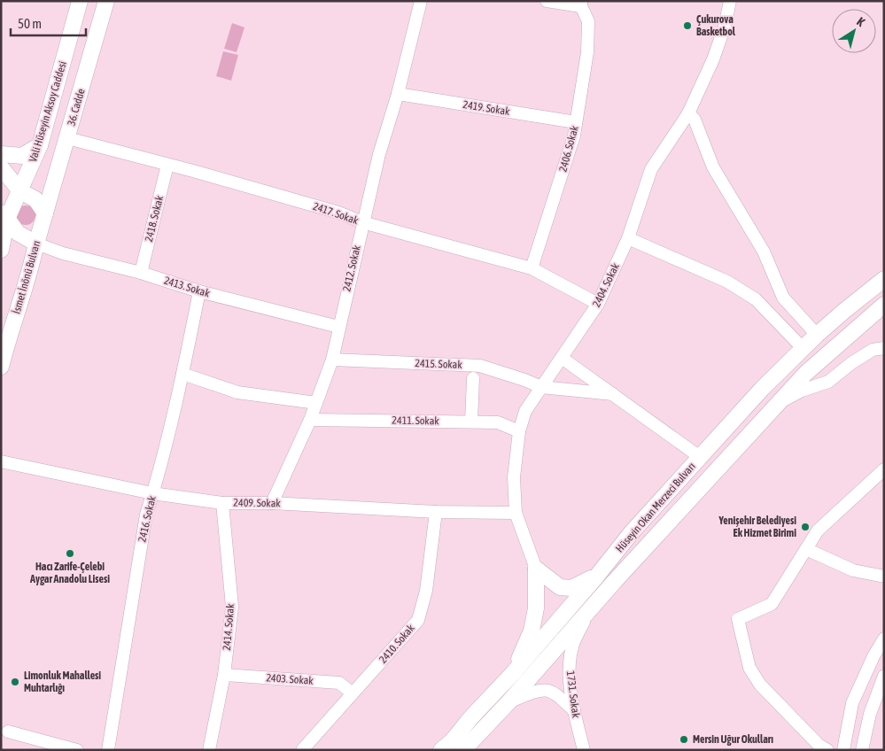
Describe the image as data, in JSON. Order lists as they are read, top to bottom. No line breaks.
{"streets":{"main road":["36. Cadde","Vali Hüseyin Aksoy Caddesi","İsmet İnönü Bulvarı","Hüseyin Okan Merzeci Bulvarı"],"street":["2419. Sokak","2406. Sokak","2417. Sokak","2418. Sokak","2412. Sokak","2404. Sokak","2413. Sokak","2415. Sokak","2411. Sokak","2409. Sokak","2416. Sokak","2414. Sokak","2410. Sokak","2403. Sokak","1731. Sokak"]},"crossings":[["36. Cadde","2417. Sokak"],["36. Cadde","İsmet İnönü Bulvarı"],["2419. Sokak","2406. Sokak"],["2419. Sokak","2412. Sokak"],["2406. Sokak","2417. Sokak"],["2417. Sokak","2418. Sokak"],["2417. Sokak","2412. Sokak"],["2417. Sokak","2404. Sokak"],["2418. Sokak","2413. Sokak"],["2412. Sokak","2413. Sokak"],["2412. Sokak","2415. Sokak"],["2412. Sokak","2411. Sokak"],["2412. Sokak","2409. Sokak"],["İsmet İnönü Bulvarı","2413. Sokak"],["2404. Sokak","2415. Sokak"],["2404. Sokak","2411. Sokak"],["2404. Sokak","2409. Sokak"],["2413. Sokak","2416. Sokak"],["2409. Sokak","2416. Sokak"],["2409. Sokak","2414. Sokak"],["2409. Sokak","2410. Sokak"],["Hüseyin Okan Merzeci Bulvarı","1731. Sokak"],["2414. Sokak","2403. Sokak"],["2410. Sokak","2403. Sokak"]],"places":["Çukurova Basketbol","Yenişehir Belediyesi Ek Hizmet Birimi","Hacı Zarife-Çelebi Aygar Anadolu Lisesi","Limonluk Mahallesi Muhtarlığı","Mersin Uğur Okulları"],"scale_bar":"50 m","north":"top right"}
